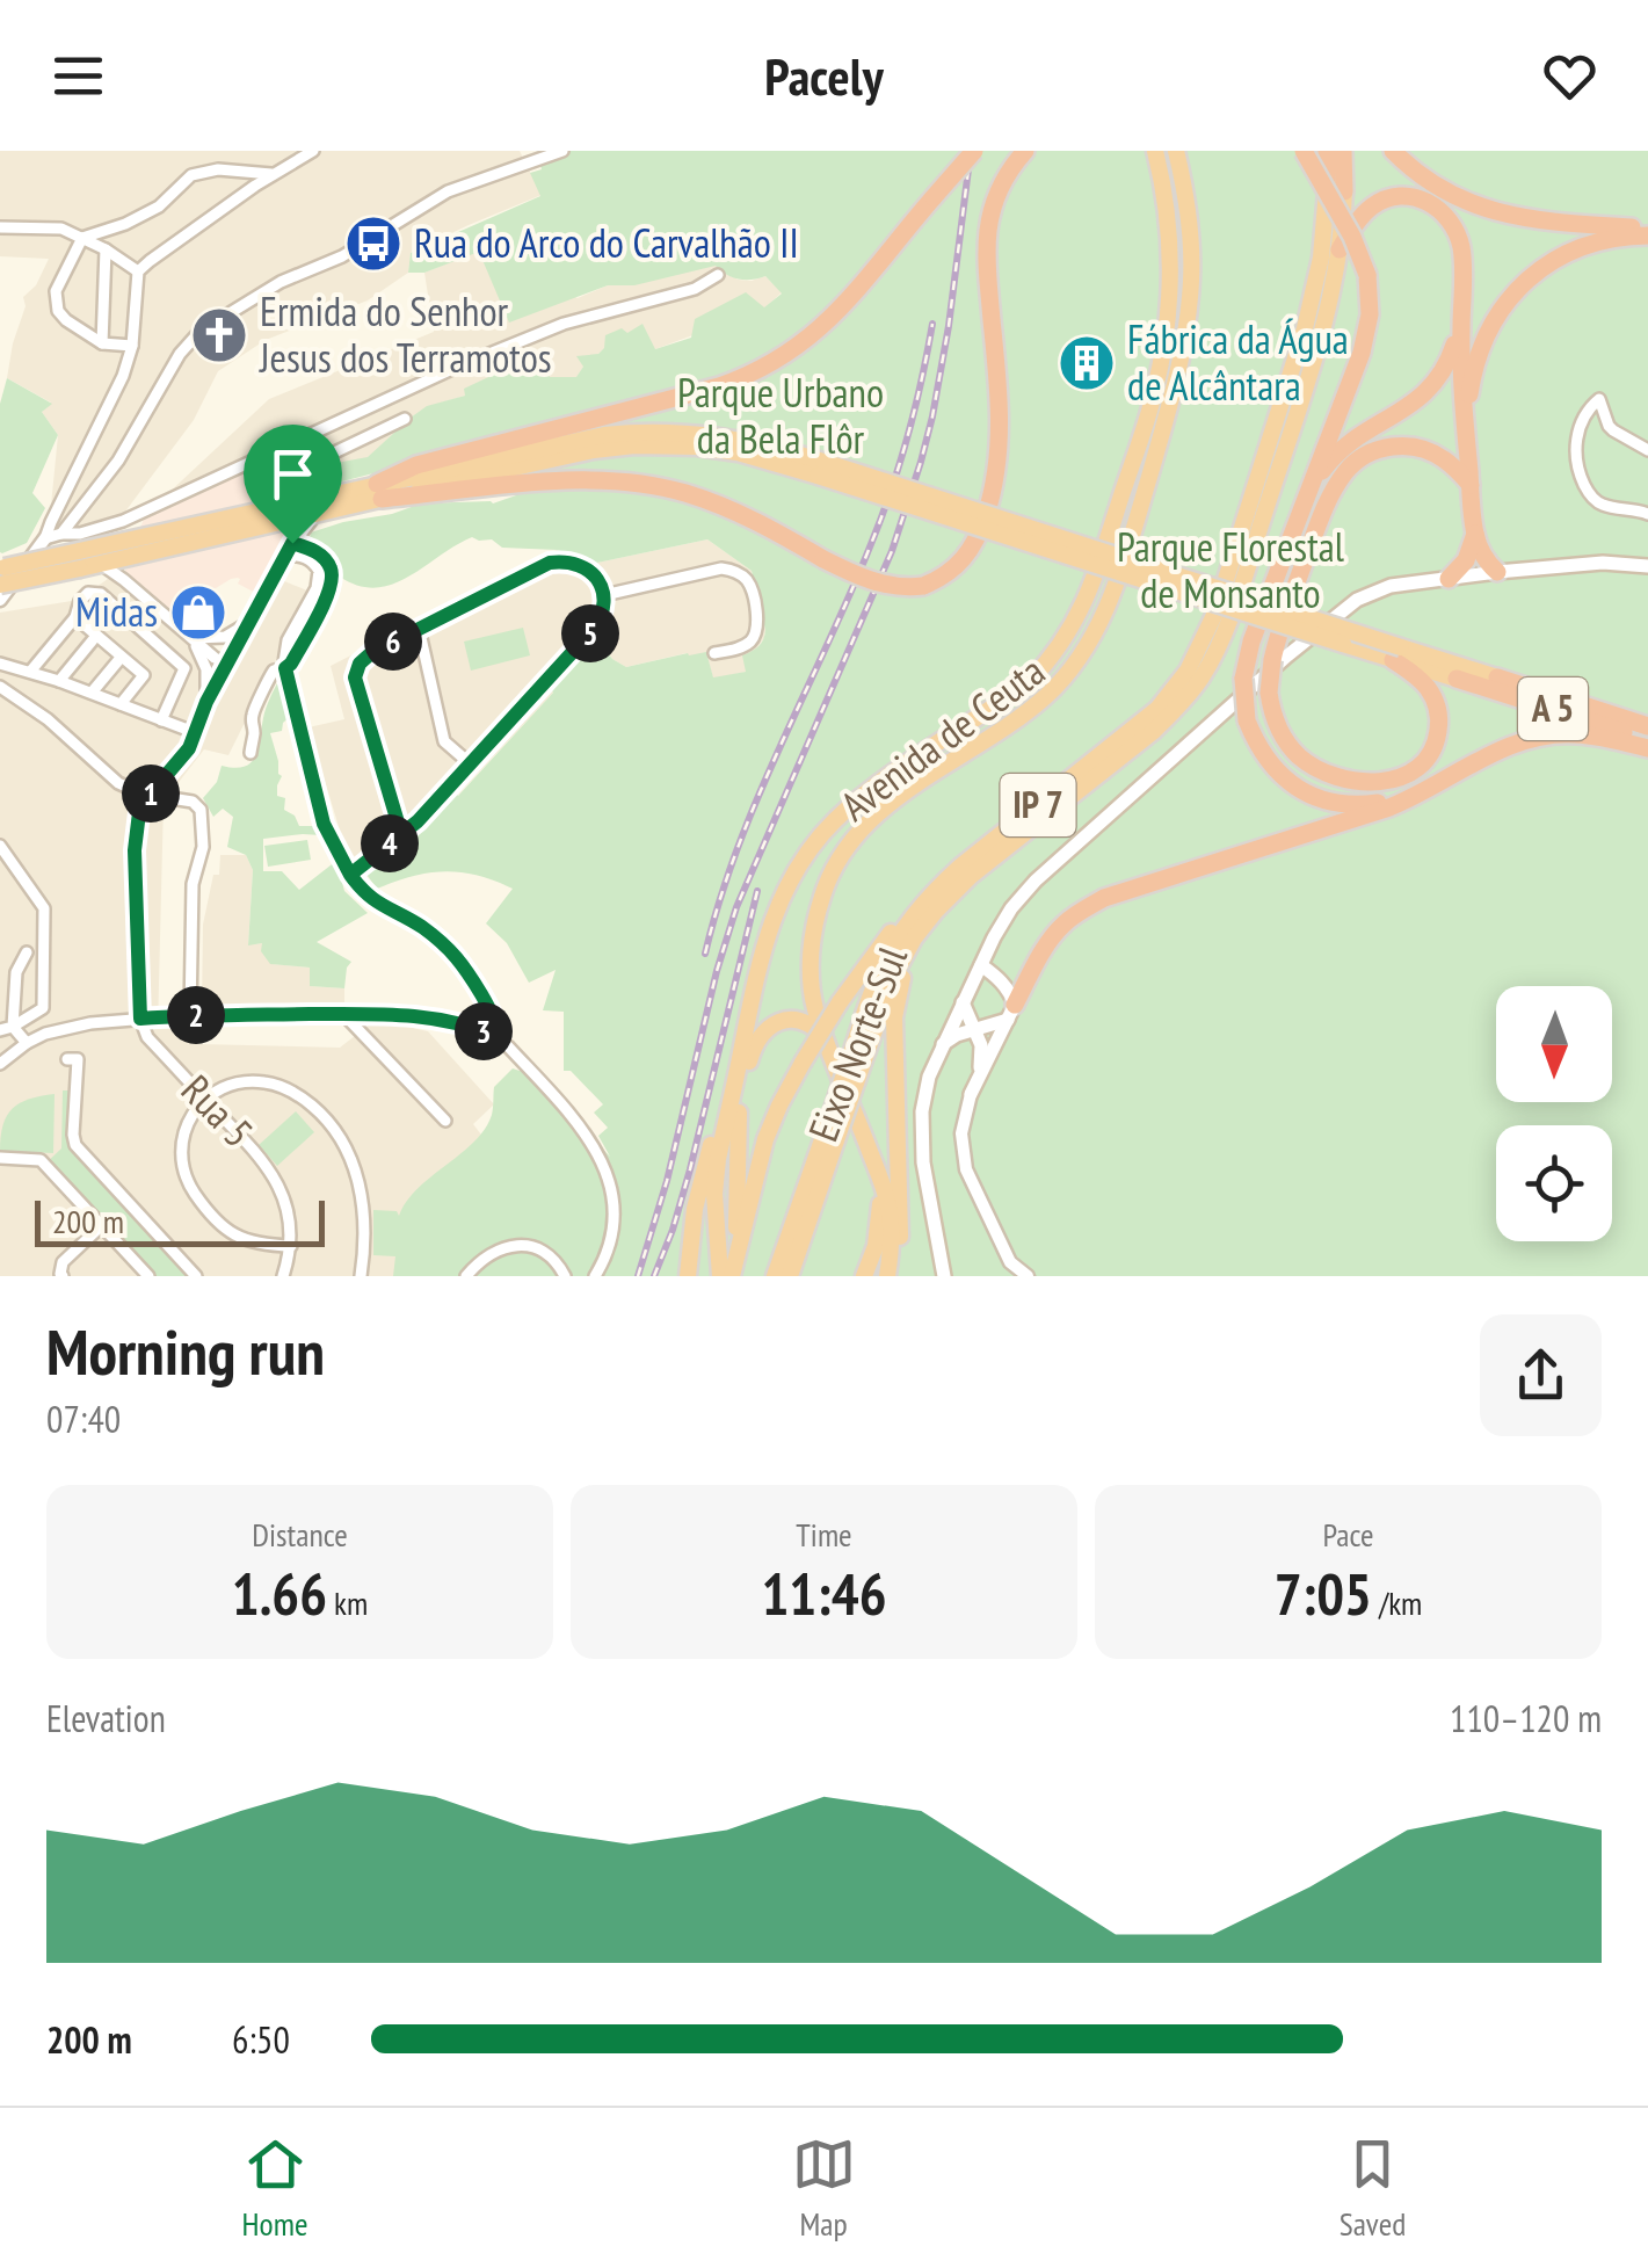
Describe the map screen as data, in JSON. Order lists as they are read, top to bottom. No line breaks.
{"streets":{"highway":["A 5","Avenida de Ceuta","IP 7","Eixo Norte-Sul"],"street":["Rua 5"]},"parks":["Parque Urbano da Bela Flôr","Parque Florestal de Monsanto"],"places":{"bus stop":["Rua do Arco do Carvalhão II"],"church":["Ermida do Senhor Jesus dos Terramotos"],"building":["Fábrica da Água de Alcântara"],"shop":["Midas"]},"scale_bar":"200 m","north":"bottom","page":{"header":"Pacely","pins":["5","6","1","4","2","3"],"scale":"200 m","heading":["Morning run","07:40"],"stats":[["Distance","1.66 km"],["Time","11:46"],["Pace","7:05 /km"]],"chart":["Elevation","110–120 m"],"list":[{"name":"200 m","note":"6:50"}],"tabs":["Home","Map","Saved"]}}
